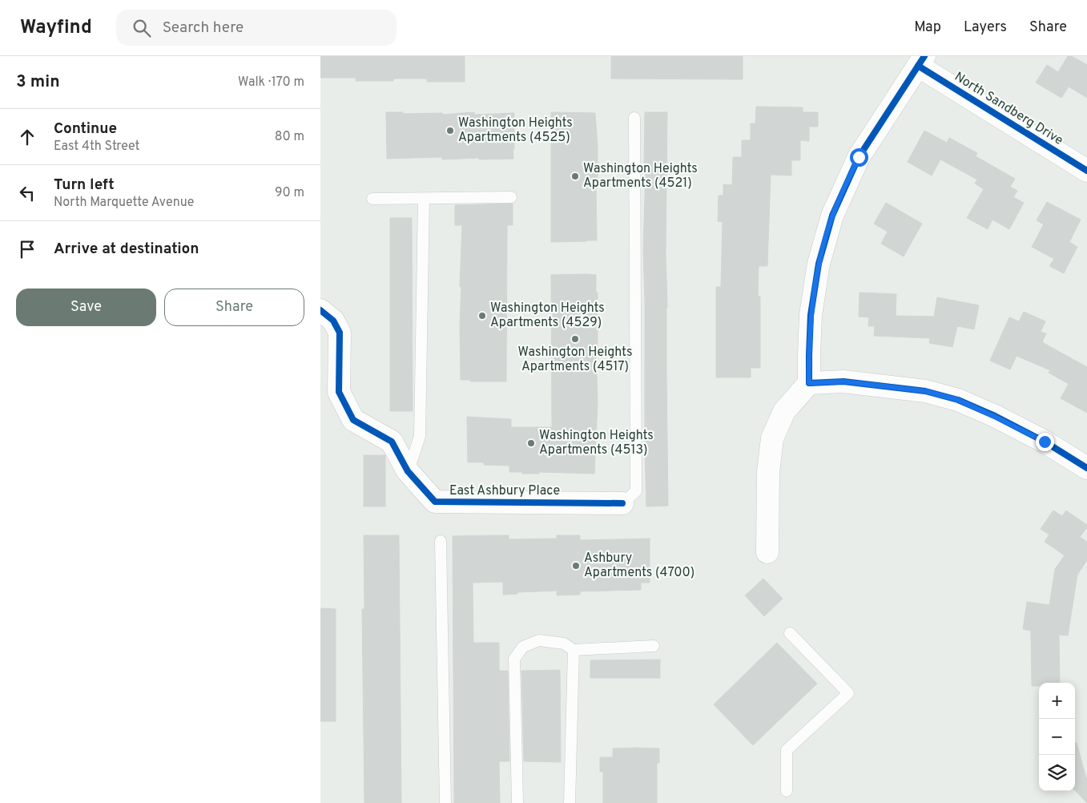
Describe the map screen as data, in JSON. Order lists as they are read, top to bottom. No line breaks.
{"streets":{"street":["North Sandberg Drive","East Ashbury Place"]},"places":["Washington Heights Apartments (4525)","Washington Heights Apartments (4521)","Washington Heights Apartments (4529)","Washington Heights Apartments (4517)","Washington Heights Apartments (4513)","Ashbury Apartments (4700)"],"page":{"header":"Wayfind","search":"Search here","nav":["Map","Layers","Share"],"heading":["3 min","Walk · 170 m"],"list":[["Continue","East 4th Street","80 m"],["Turn left","North Marquette Avenue","90 m"],"Arrive at destination"],"buttons":["Save","Share"],"map_buttons":["+","−"]}}
